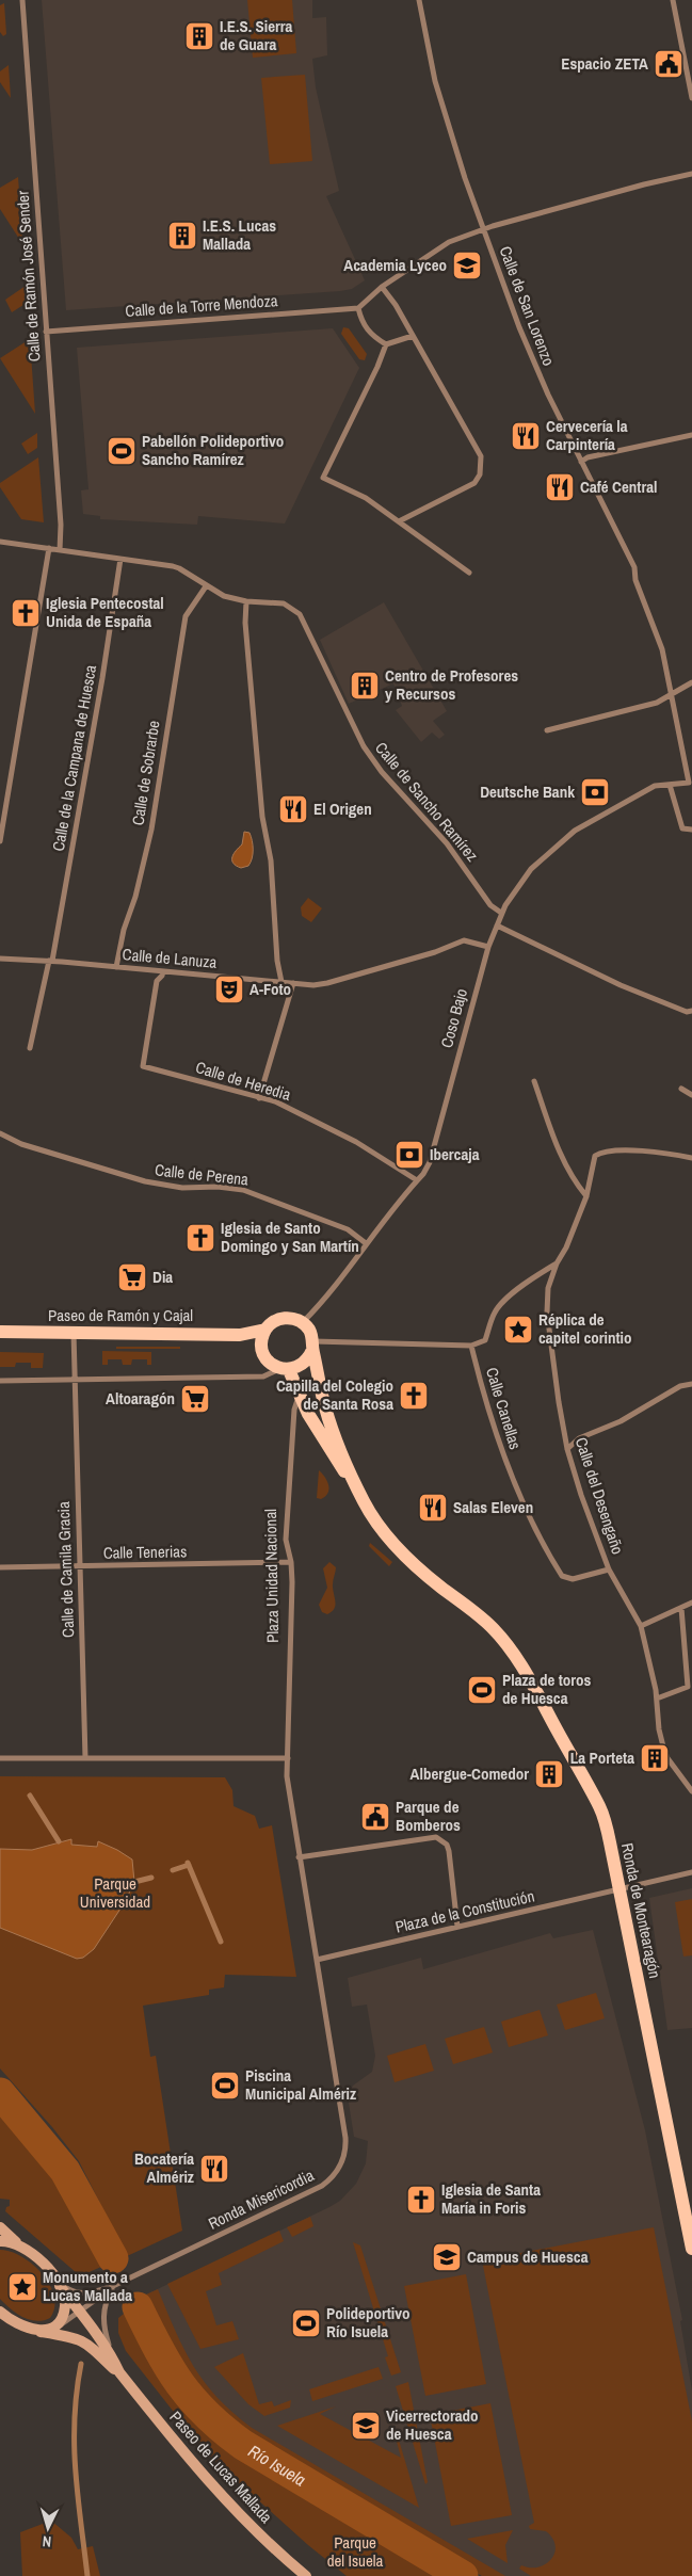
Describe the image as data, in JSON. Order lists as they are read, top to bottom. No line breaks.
{"streets":{"main road":["Paseo de Ramón y Cajal","Ronda de Montearagón","Paseo de Lucas Mallada"],"street":["Calle de Ramón José Sender","Calle de la Torre Mendoza","Calle de San Lorenzo","Calle de la Campana de Huesca","Calle de Sobrarbe","Calle de Sancho Ramírez","Calle de Lanuza","Coso Bajo","Calle de Heredia","Calle de Perena","Calle Canellas","Calle del Desengaño","Calle Tenerias","Calle de Camila Gracia","Plaza Unidad Nacional","Plaza de la Constitución","Ronda Misericordia"]},"crossings":[["Calle de Ramón José Sender","Calle de la Torre Mendoza"],["Calle de San Lorenzo","Coso Bajo"],["Calle de la Campana de Huesca","Calle de Lanuza"],["Calle de Sobrarbe","Calle de Lanuza"],["Calle de Sancho Ramírez","Coso Bajo"],["Calle de Lanuza","Coso Bajo"],["Calle de Lanuza","Calle de Heredia"],["Coso Bajo","Calle de Heredia"],["Coso Bajo","Calle de Perena"],["Coso Bajo","Paseo de Ramón y Cajal"],["Paseo de Ramón y Cajal","Calle de Camila Gracia"],["Calle Canellas","Calle del Desengaño"],["Calle Tenerias","Calle de Camila Gracia"],["Calle Tenerias","Plaza Unidad Nacional"],["Plaza Unidad Nacional","Ronda Misericordia"],["Ronda de Montearagón","Plaza de la Constitución"],["Plaza de la Constitución","Ronda Misericordia"],["Ronda Misericordia","Paseo de Lucas Mallada"]],"water":["Río Isuela"],"parks":["Parque Universidad","Parque del Isuela"],"places":{"building":["I.E.S. Sierra de Guara","I.E.S. Lucas Mallada","Centro de Profesores y Recursos","La Porteta","Albergue-Comedor"],"public building":["Espacio ZETA","Parque de Bomberos"],"school or university":["Academia Lyceo","Campus de Huesca","Vicerrectorado de Huesca"],"restaurant":["Cervecería la Carpintería","Café Central","El Origen","Salas Eleven","Bocatería Almériz"],"sports":["Pabellón Polideportivo Sancho Ramírez","Plaza de toros de Huesca","Piscina Municipal Almériz","Polideportivo Río Isuela"],"church":["Iglesia Pentecostal Unida de España","Iglesia de Santo Domingo y San Martín","Capilla del Colegio de Santa Rosa","Iglesia de Santa María in Foris"],"bank":["Deutsche Bank","Ibercaja"],"theatre":["A-Foto"],"supermarket":["Dia","Altoaragón"],"place":["Réplica de capitel corintio","Monumento a Lucas Mallada"]},"north":"bottom"}
